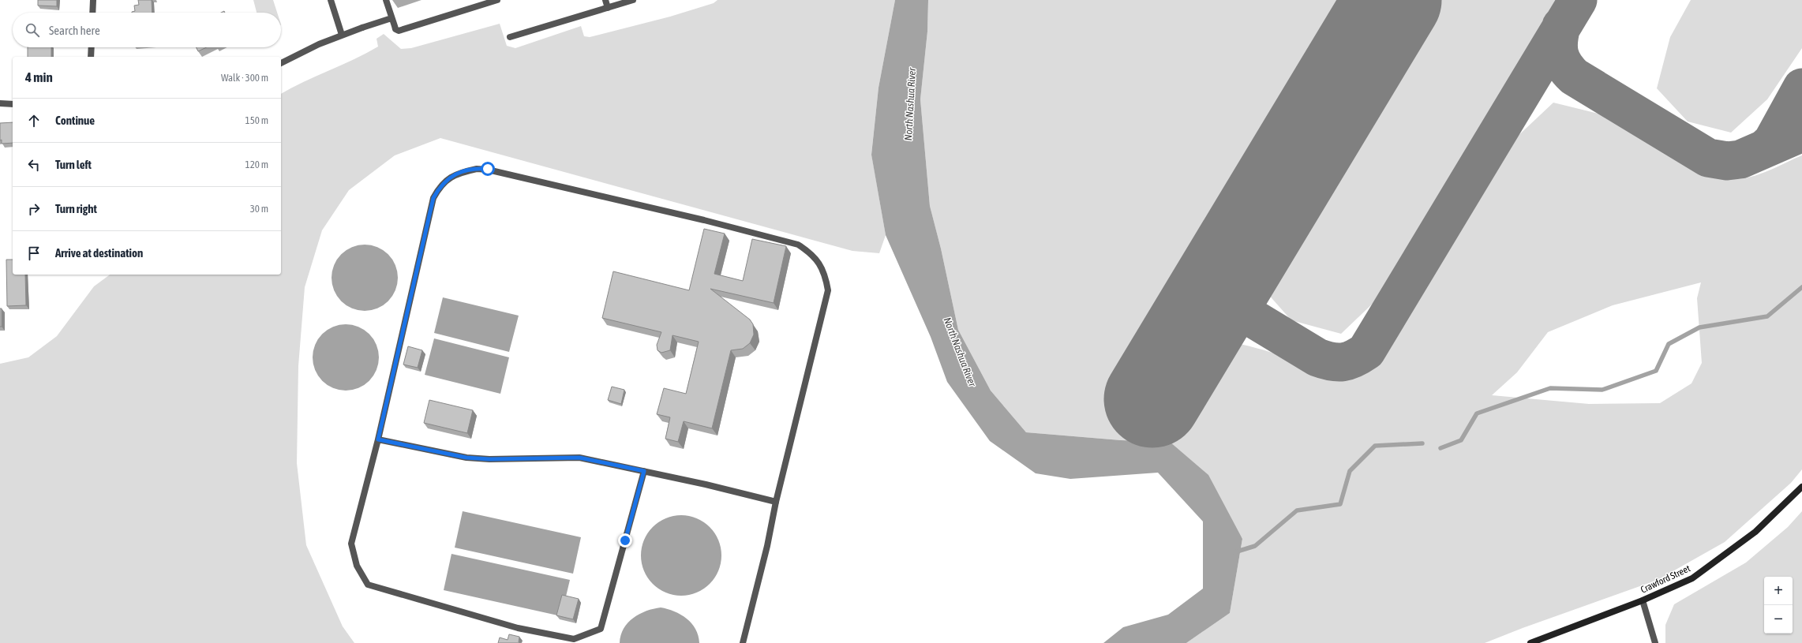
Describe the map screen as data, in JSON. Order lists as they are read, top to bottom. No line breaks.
{"streets":{"main road":["Crawford Street"]},"water":["North Nashua River"],"page":{"search":"Search here","heading":["4 min","Walk · 300 m"],"list":[["Continue","150 m"],["Turn left","120 m"],["Turn right","30 m"],"Arrive at destination"],"map_buttons":["+","−"]}}
